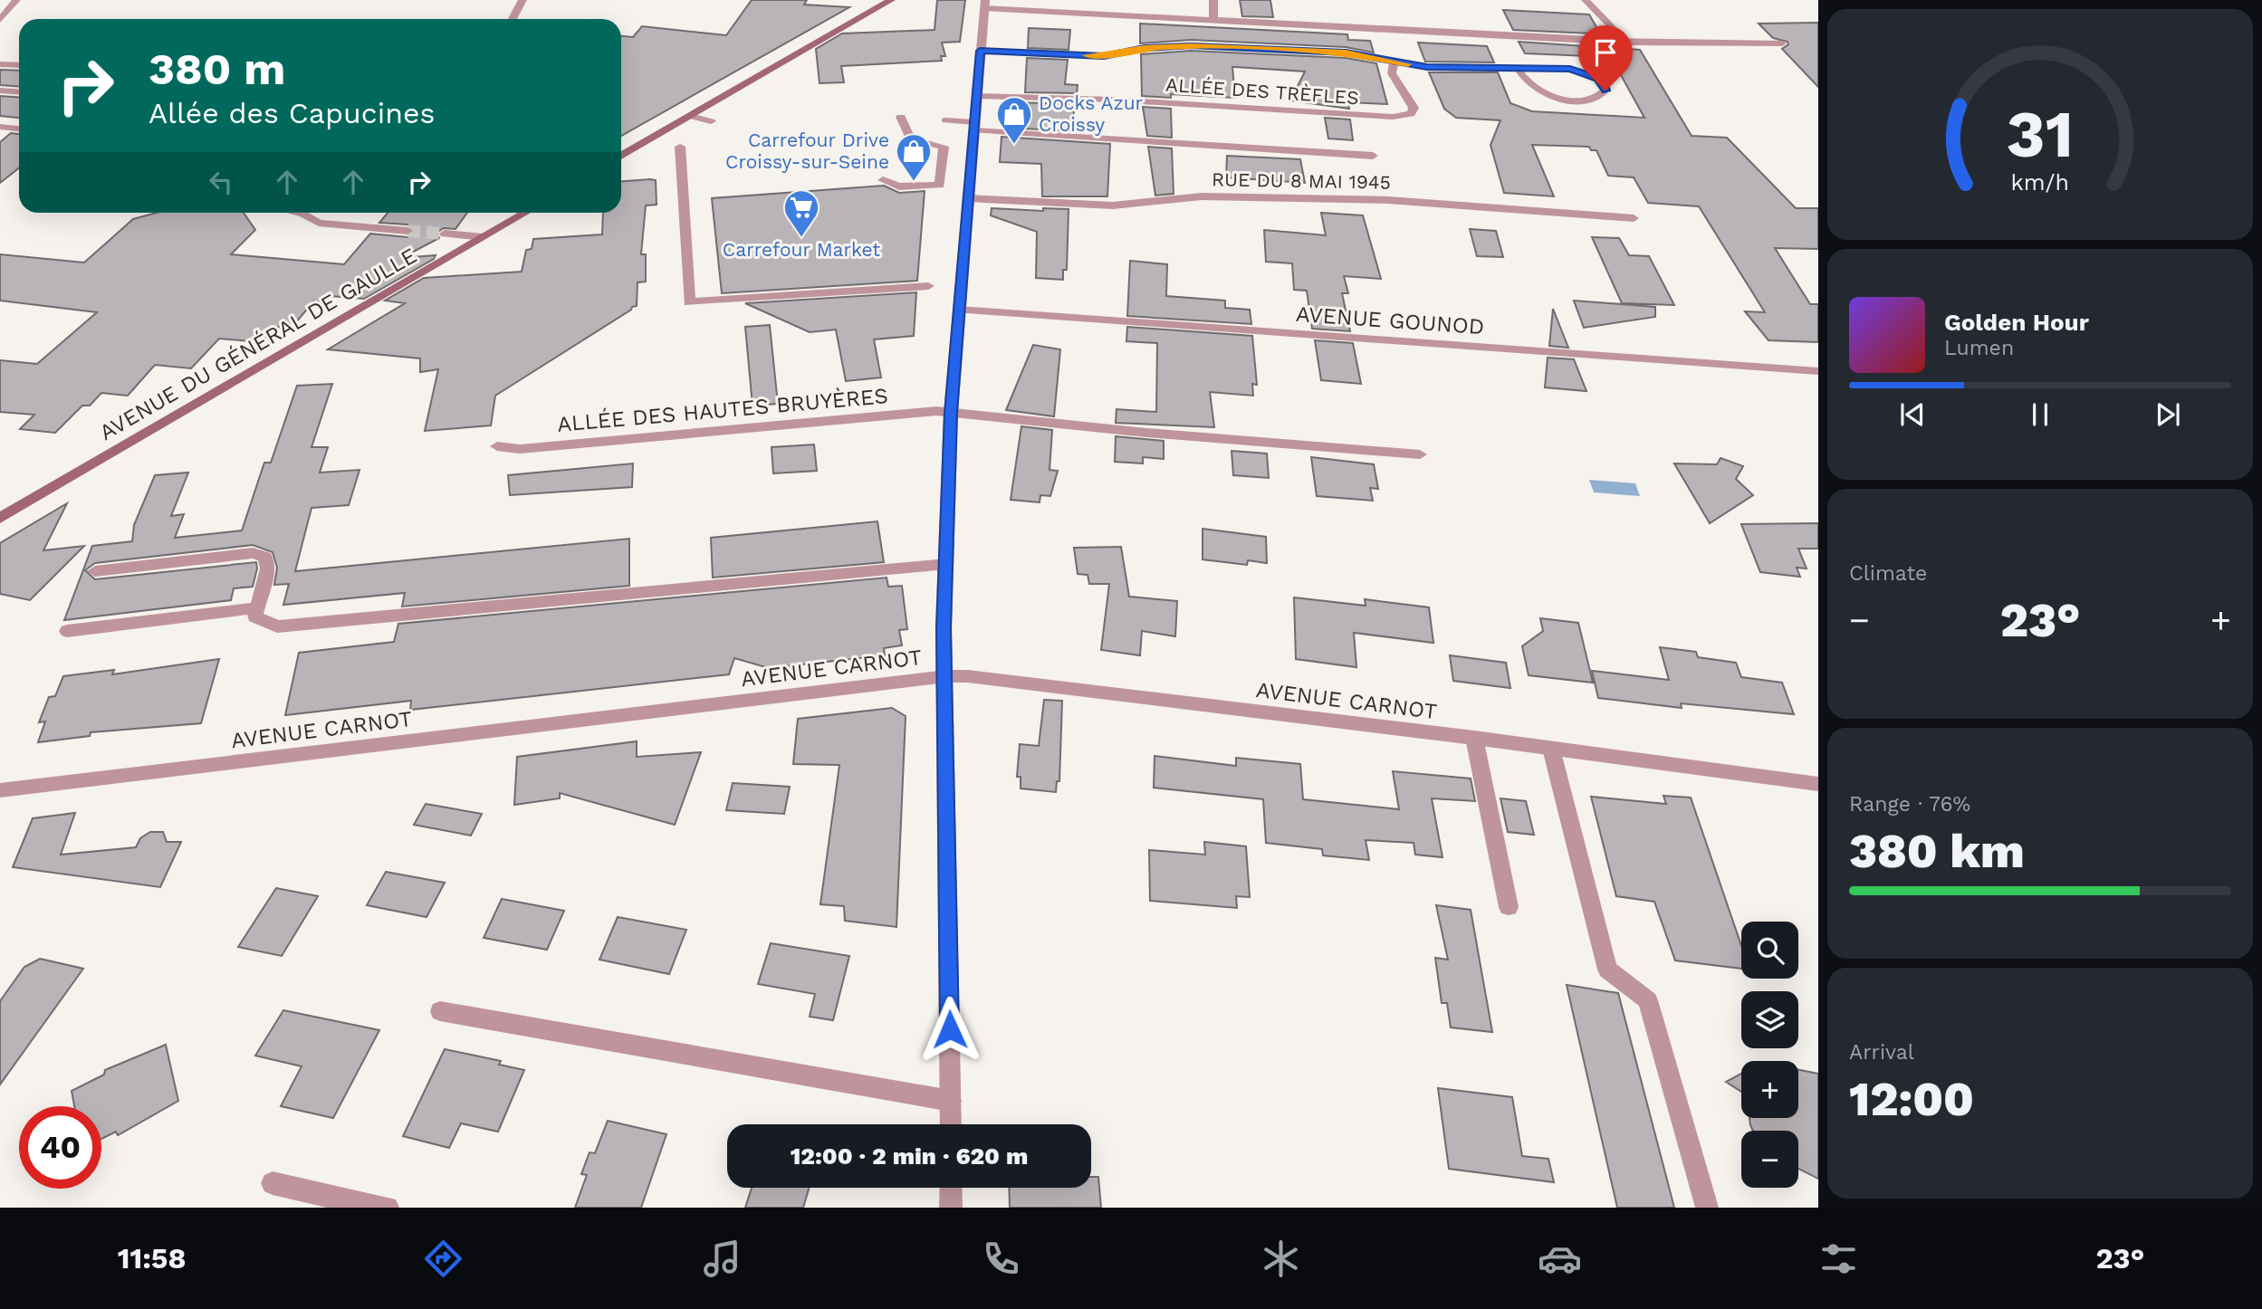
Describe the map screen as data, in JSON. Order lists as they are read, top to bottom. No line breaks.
{"streets":{"main road":["AVENUE DU GÉNÉRAL DE GAULLE"],"street":["ALLÉE DES TRÈFLES","RUE DU 8 MAI 1945","AVENUE GOUNOD","ALLÉE DES HAUTES BRUYÈRES","AVENUE CARNOT"]},"places":{"shop":["Docks Azur Croissy","Carrefour Drive Croissy-sur-Seine"],"supermarket":["Carrefour Market"]},"page":{"turn":["380 m","Allée des Capucines"],"song":["Golden Hour","Lumen"],"tile":["Climate",["Range · 76%","380 km"],["Arrival","12:00"]],"heat":["−","23°","+"],"map_buttons":["+","−"],"limit":"40","trip":"12:00 · 2 min · 620 m","tabs":["11:58","23°"],"gauge":["31","km/h"]}}
